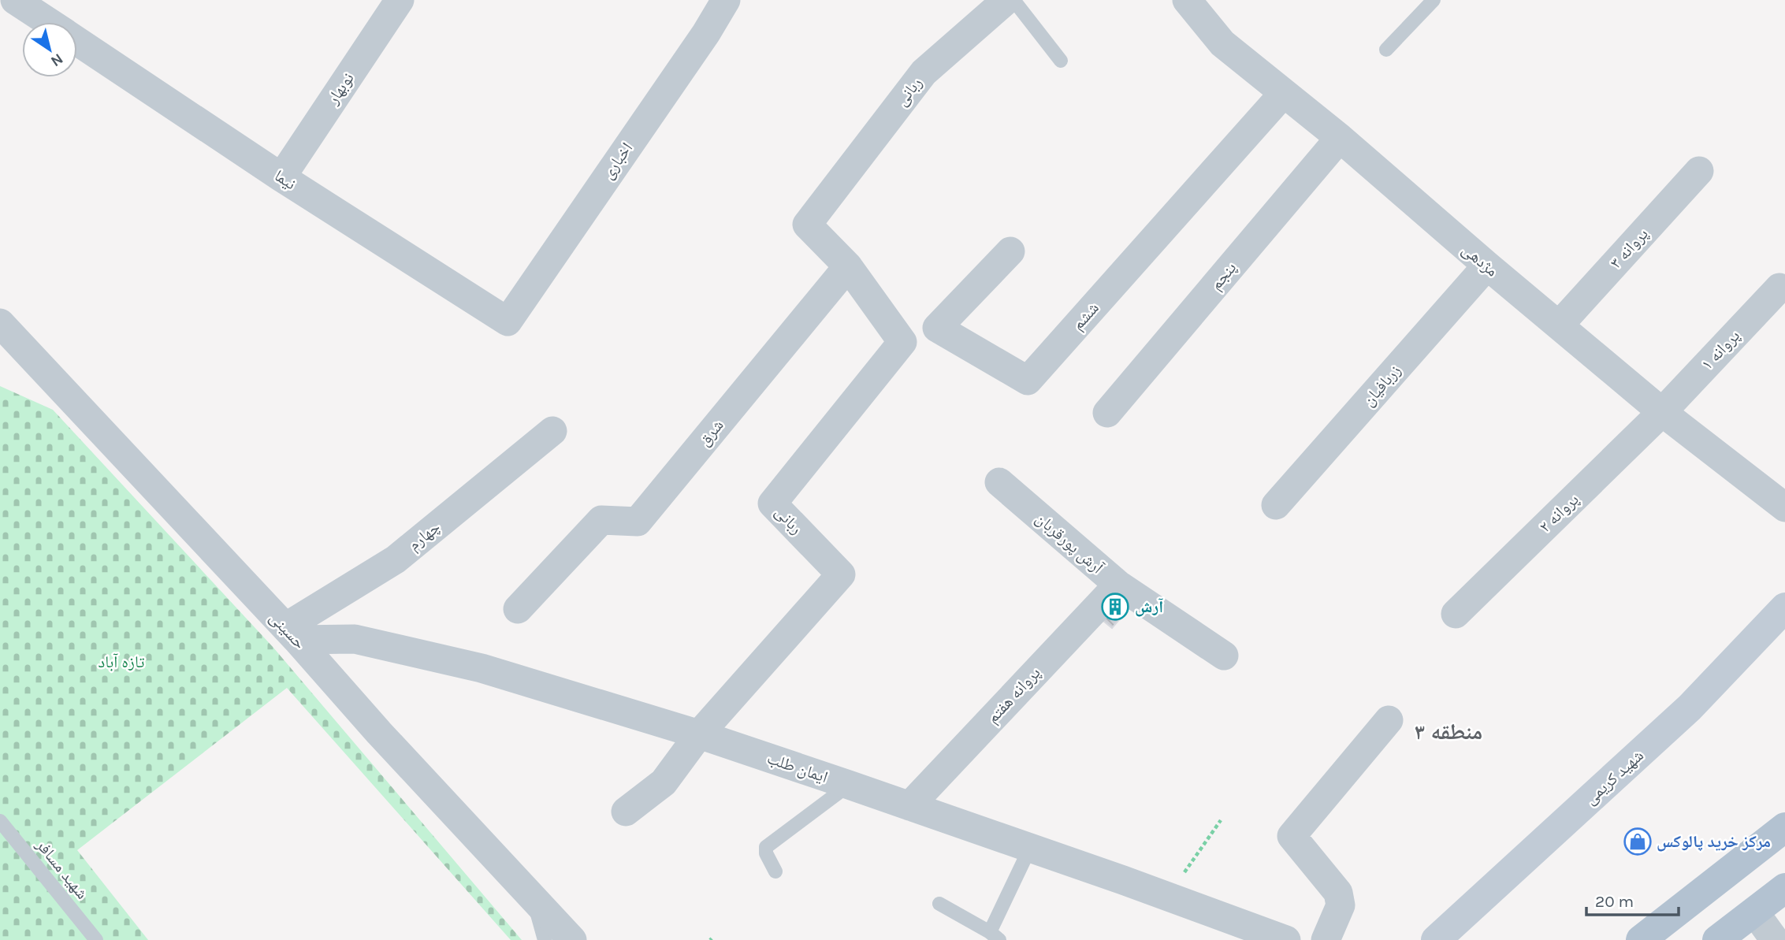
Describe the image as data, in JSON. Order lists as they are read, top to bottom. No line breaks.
{"streets":{"main road":["شهید کریمی"],"street":["نوبهار","ربانی","اخباری","نیما","پروانه ۳","مژدهی","پنجم","ششم","پروانه ۱","زربافیان","شرق","پروانه ۲","چهارم","آرش پورقربان","حسینی","پروانه هفتم","ایمان طلب"],"lane":["شهید مسافر"]},"crossings":[["نوبهار","نیما"],["ربانی","شرق"],["ربانی","ایمان طلب"],["اخباری","نیما"],["پروانه ۳","مژدهی"],["مژدهی","پنجم"],["مژدهی","ششم"],["مژدهی","پروانه ۱"],["مژدهی","زربافیان"],["مژدهی","پروانه ۲"],["پروانه ۱","پروانه ۲"],["چهارم","حسینی"],["چهارم","ایمان طلب"],["آرش پورقربان","پروانه هفتم"],["حسینی","ایمان طلب"],["پروانه هفتم","ایمان طلب"]],"districts":["منطقه ۳"],"parks":["تازه آباد"],"places":{"building":["آرش"],"shop":["مركز خريد پالوكس"]},"scale_bar":"20 m","north":"bottom right"}
